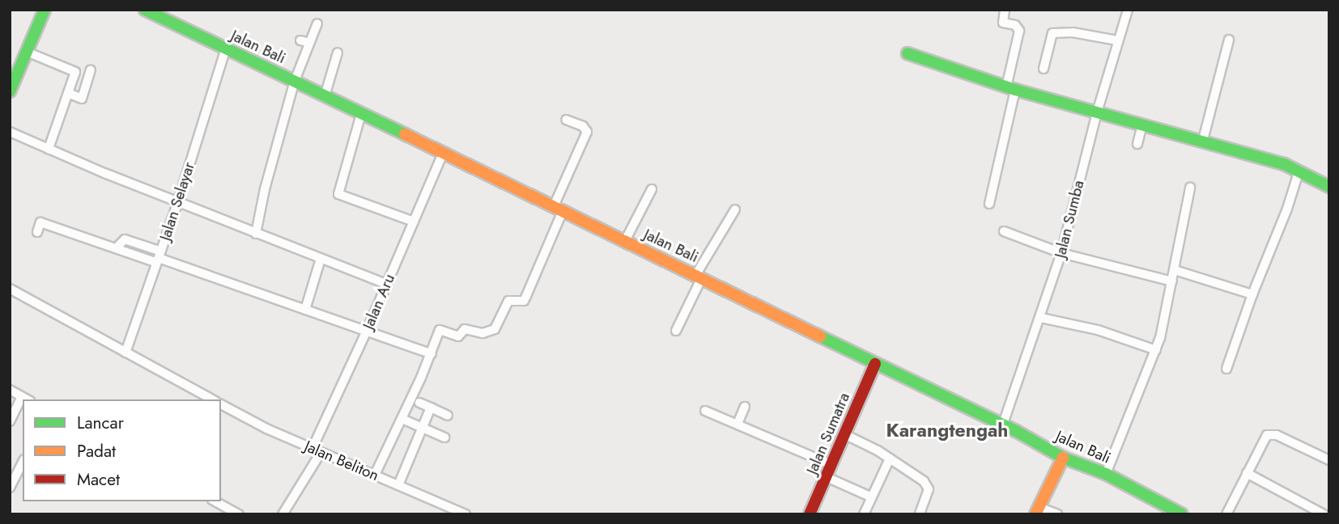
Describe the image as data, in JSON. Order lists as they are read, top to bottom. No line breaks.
{"streets":{"main road":["Jalan Bali","Jalan Sumatra"],"street":["Jalan Selayar","Jalan Sumba","Jalan Aru","Jalan Beliton"]},"crossings":[["Jalan Bali","Jalan Selayar"],["Jalan Bali","Jalan Sumba"],["Jalan Bali","Jalan Aru"],["Jalan Bali","Jalan Sumatra"],["Jalan Aru","Jalan Beliton"]],"districts":["Karangtengah"],"legend":["Lancar","Padat","Macet"]}
